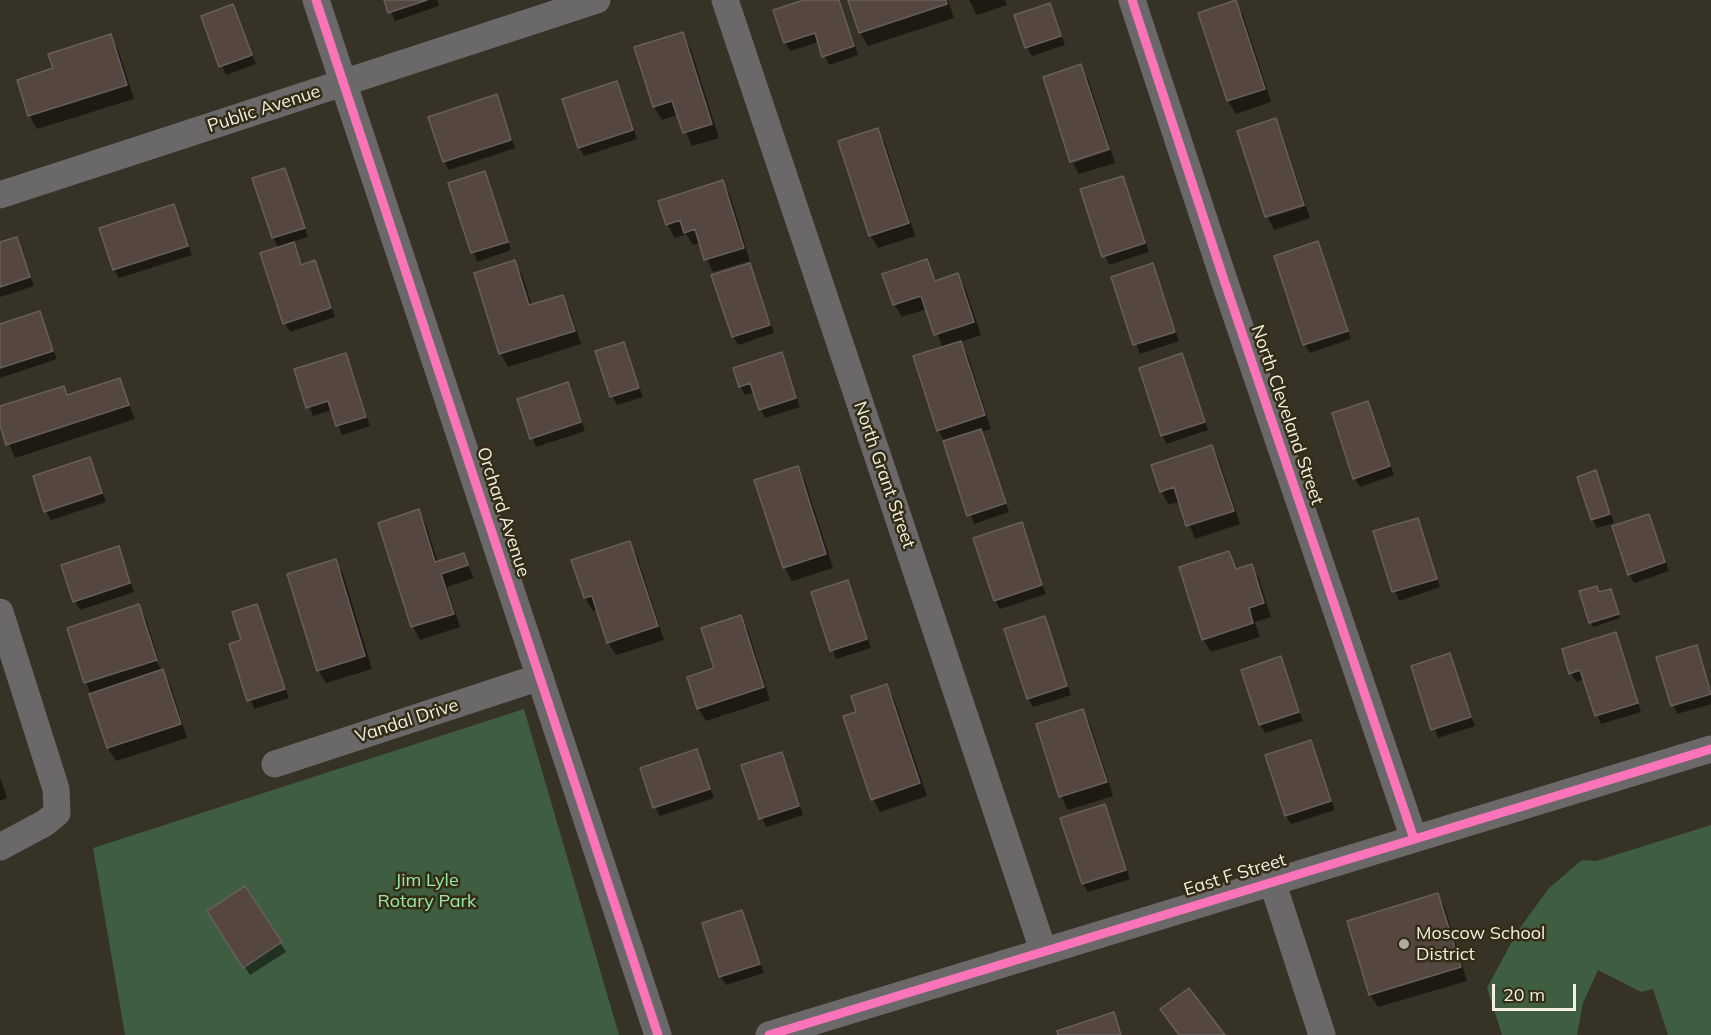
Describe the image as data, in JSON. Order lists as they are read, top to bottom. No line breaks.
{"streets":{"street":["Public Avenue","North Cleveland Street","North Grant Street","Orchard Avenue","Vandal Drive","East F Street"]},"crossings":[["Public Avenue","Orchard Avenue"],["North Cleveland Street","East F Street"],["North Grant Street","East F Street"],["Orchard Avenue","Vandal Drive"]],"parks":["Jim Lyle Rotary Park"],"places":["Moscow School District"],"scale_bar":"20 m"}
